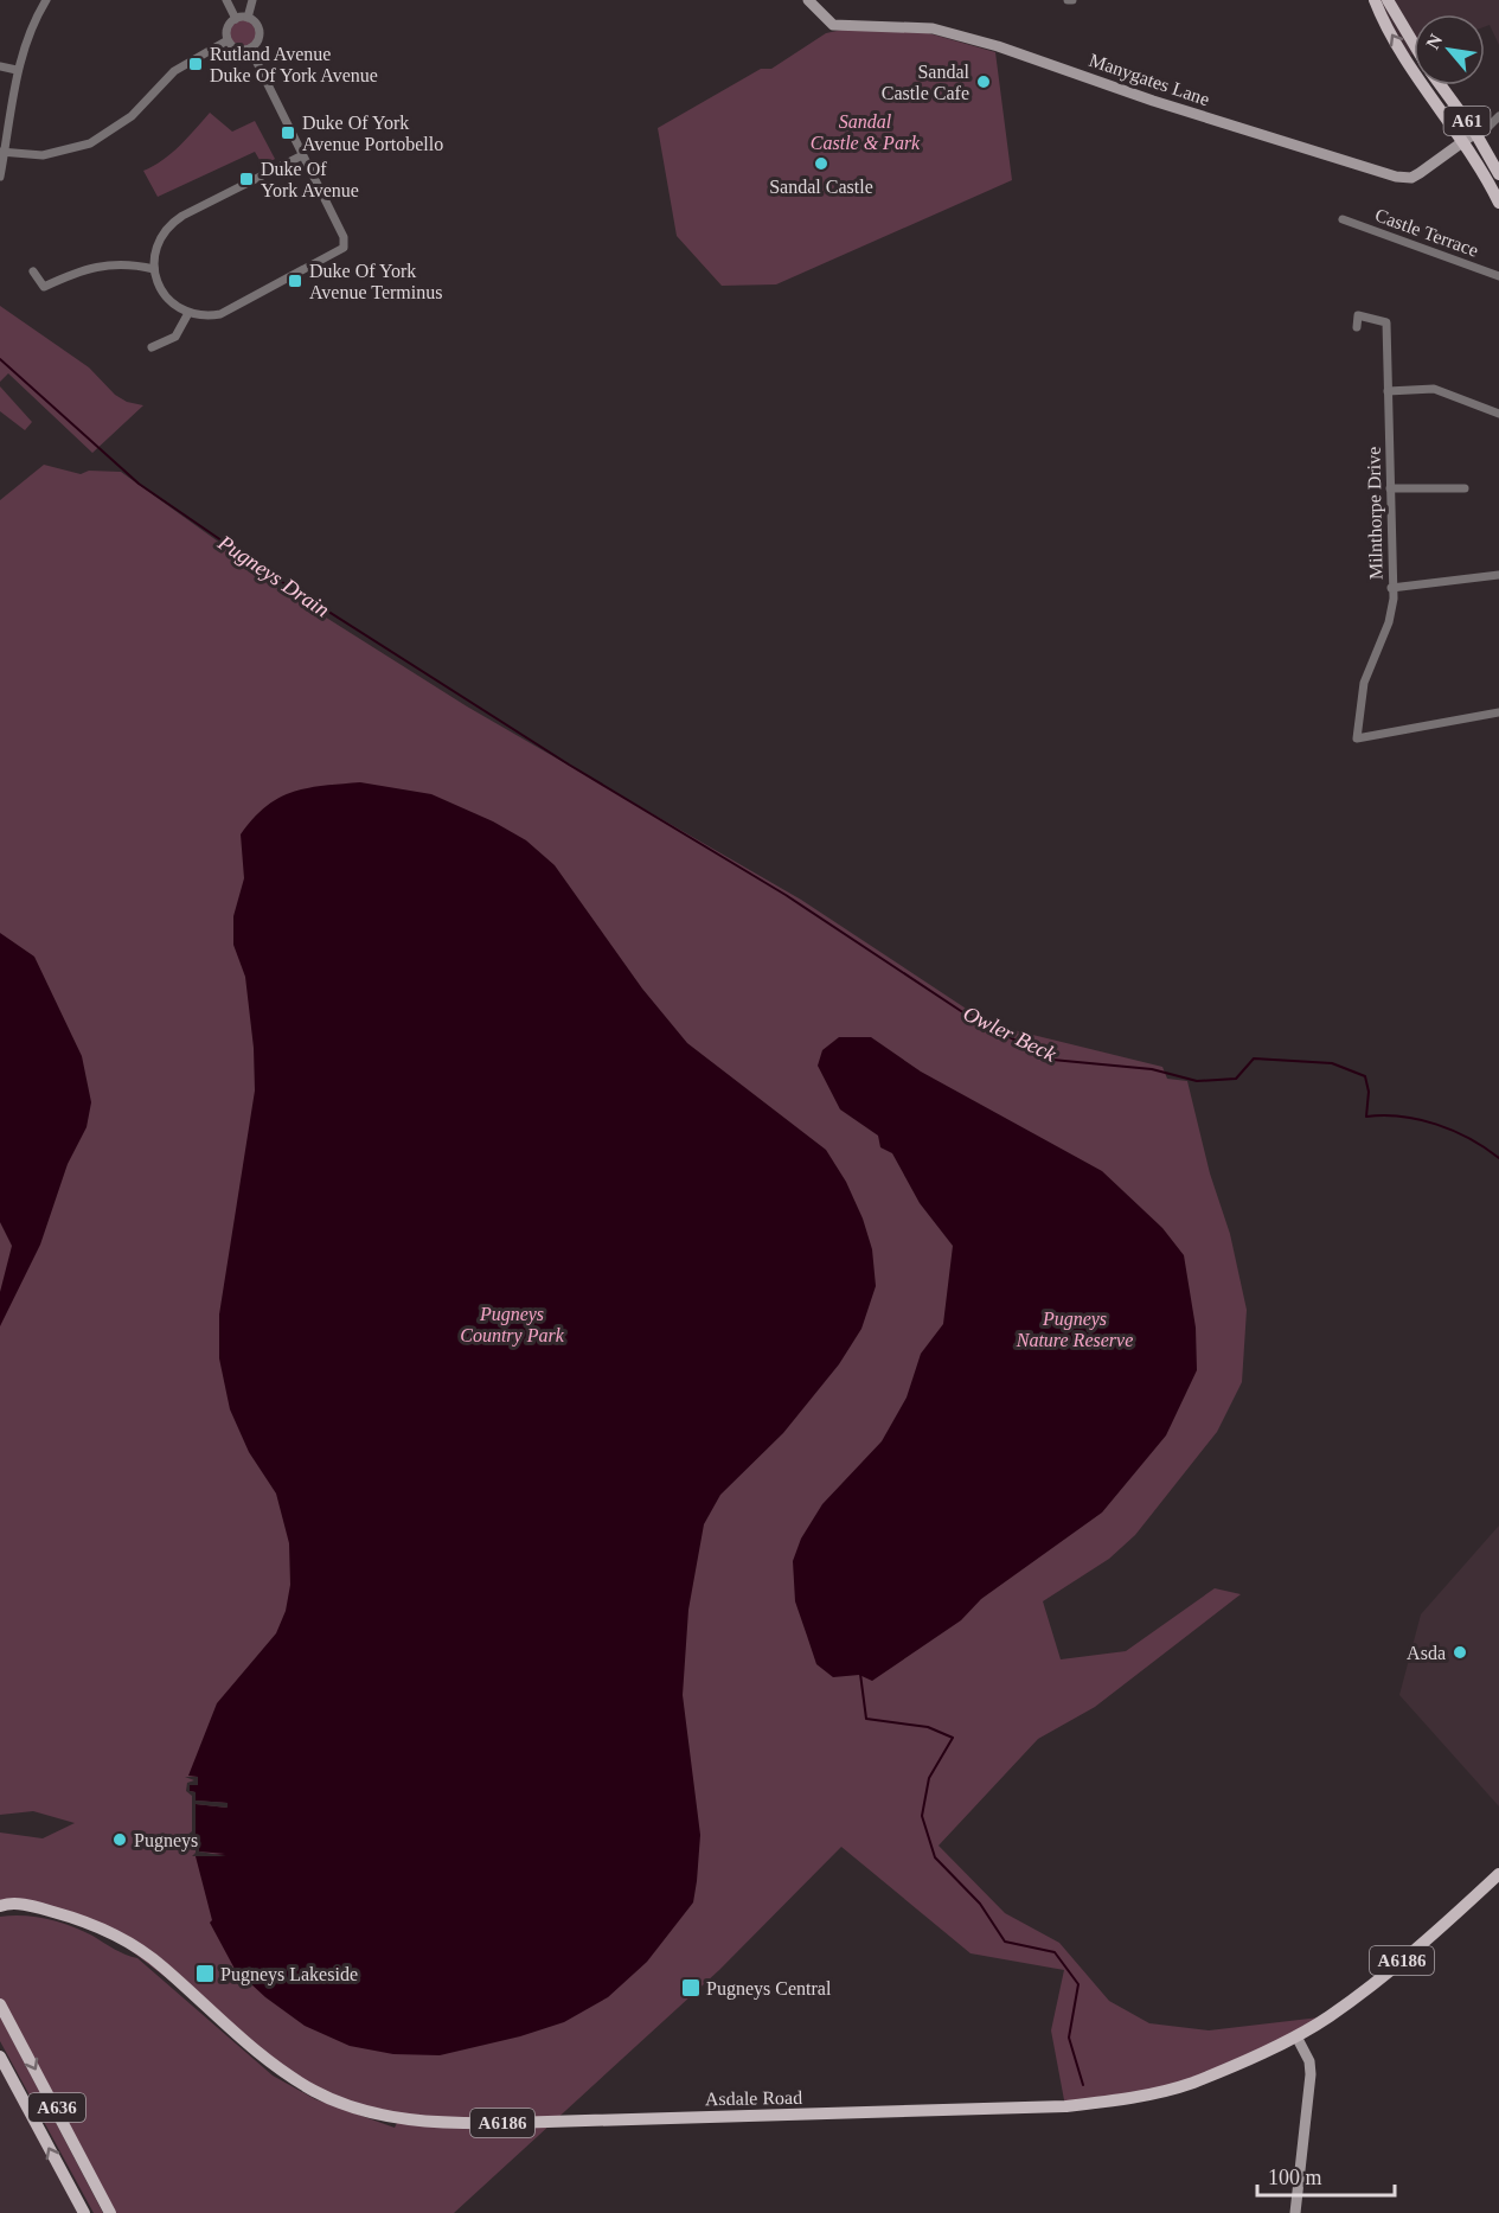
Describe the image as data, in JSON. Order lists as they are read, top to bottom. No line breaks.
{"streets":{"main road":["A61","A6186","Asdale Road","A636"],"street":["Manygates Lane","Castle Terrace","Milnthorpe Drive"]},"crossings":[["Manygates Lane","A61"]],"water":["Pugneys Drain","Owler Beck"],"parks":["Sandal Castle & Park","Pugneys Country Park","Pugneys Nature Reserve"],"places":{"transit":["Rutland Avenue Duke Of York Avenue","Duke Of York Avenue Portobello","Duke Of York Avenue","Duke Of York Avenue Terminus","Pugneys Lakeside","Pugneys Central"],"other":["Sandal Castle Cafe","Sandal Castle","Asda","Pugneys"]},"scale_bar":"100 m","north":"top left"}
